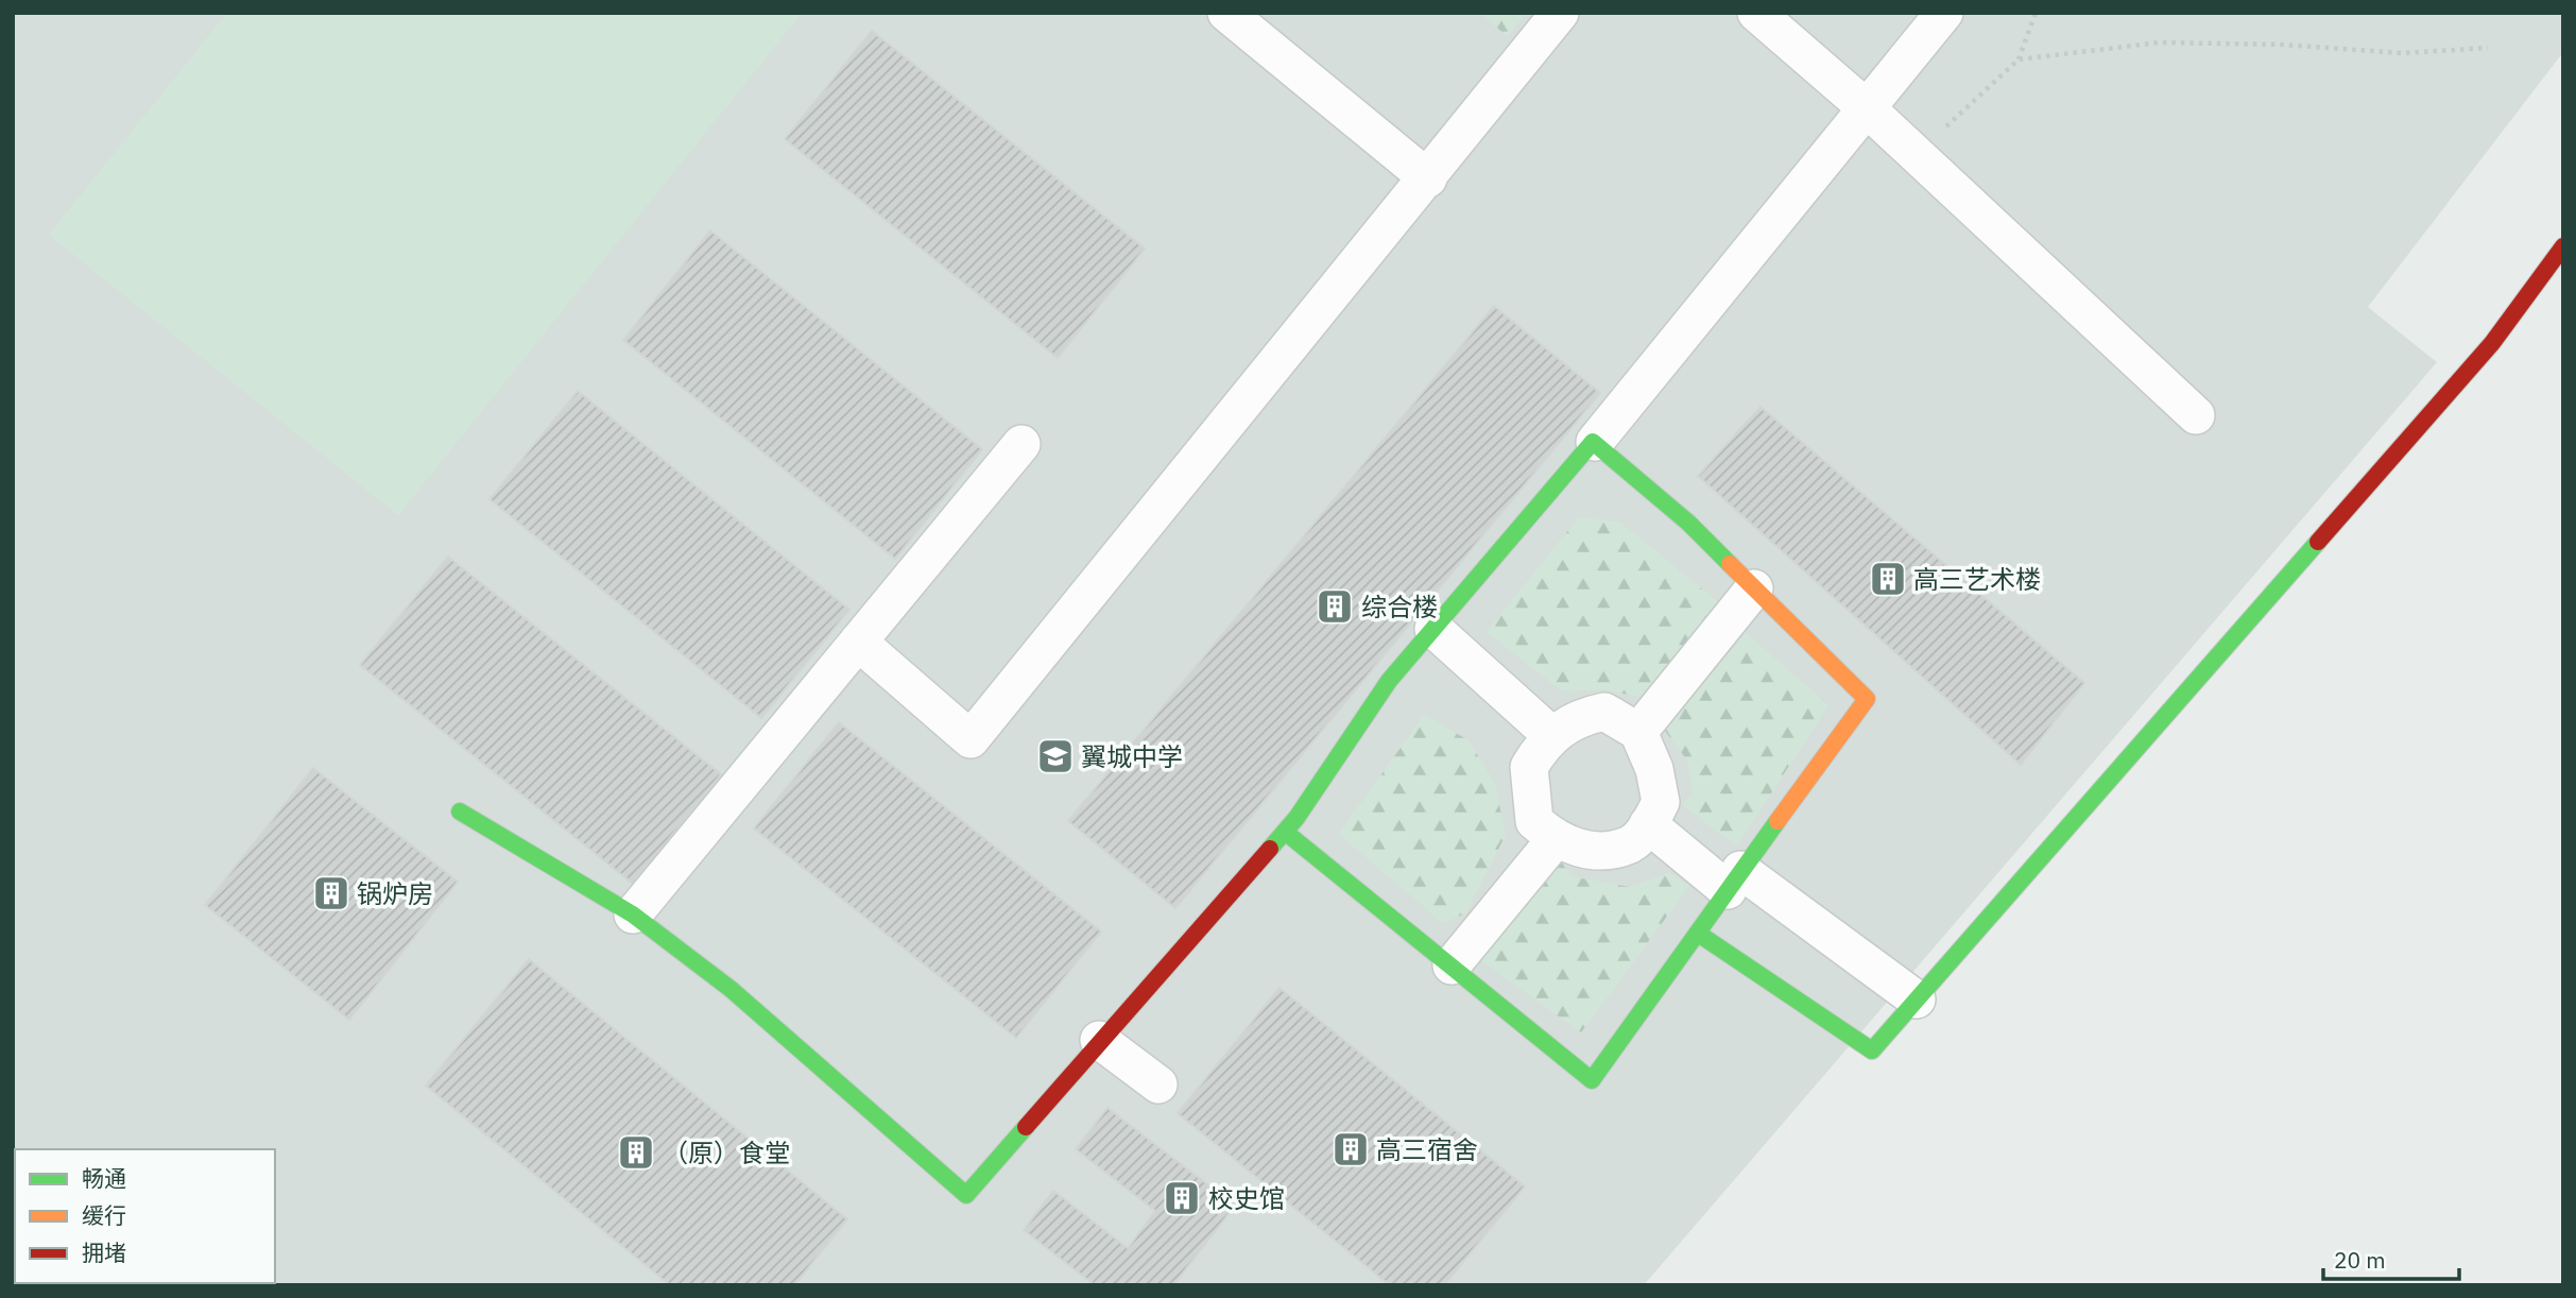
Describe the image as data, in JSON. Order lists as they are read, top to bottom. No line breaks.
{"places":{"building":["高三艺术楼","综合楼","锅炉房","高三宿舍","（原）食堂","校史馆"],"school or university":["翼城中学"]},"legend":["畅通","缓行","拥堵"],"scale_bar":"20 m"}
